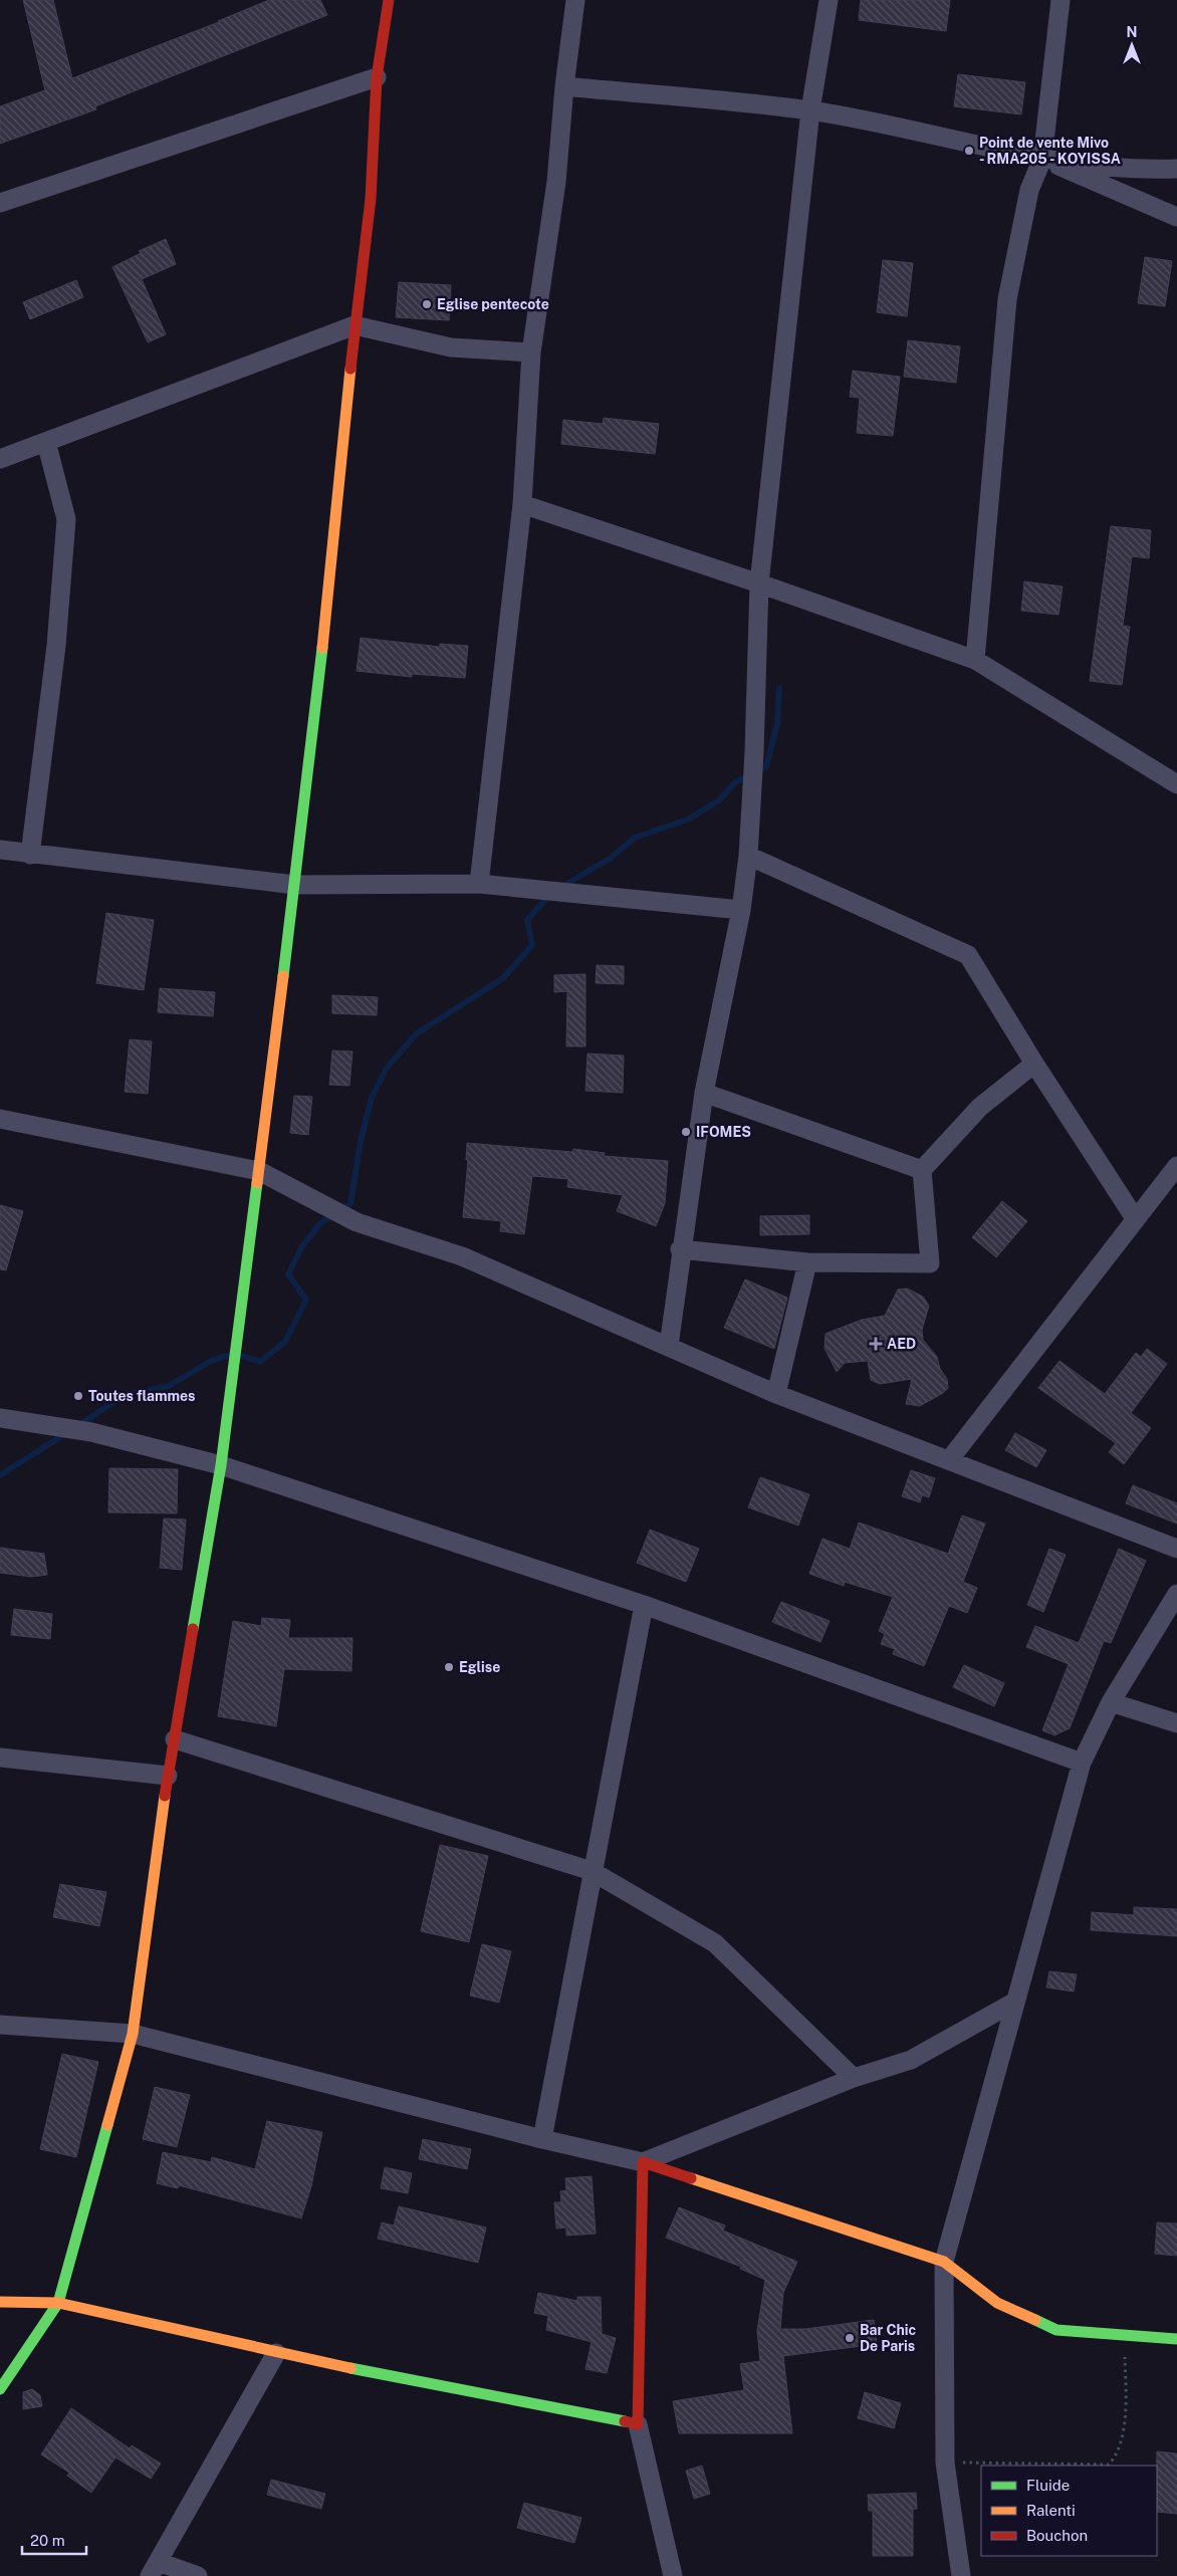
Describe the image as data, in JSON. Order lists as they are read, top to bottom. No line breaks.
{"places":{"other":["Point de vente Mivo - RMA205 - KOYISSA","Eglise pentecote","IFOMES","Toutes flammes","Eglise","Bar Chic De Paris"],"health":["AED"]},"legend":["Fluide","Ralenti","Bouchon"],"scale_bar":"20 m","north":"top"}
